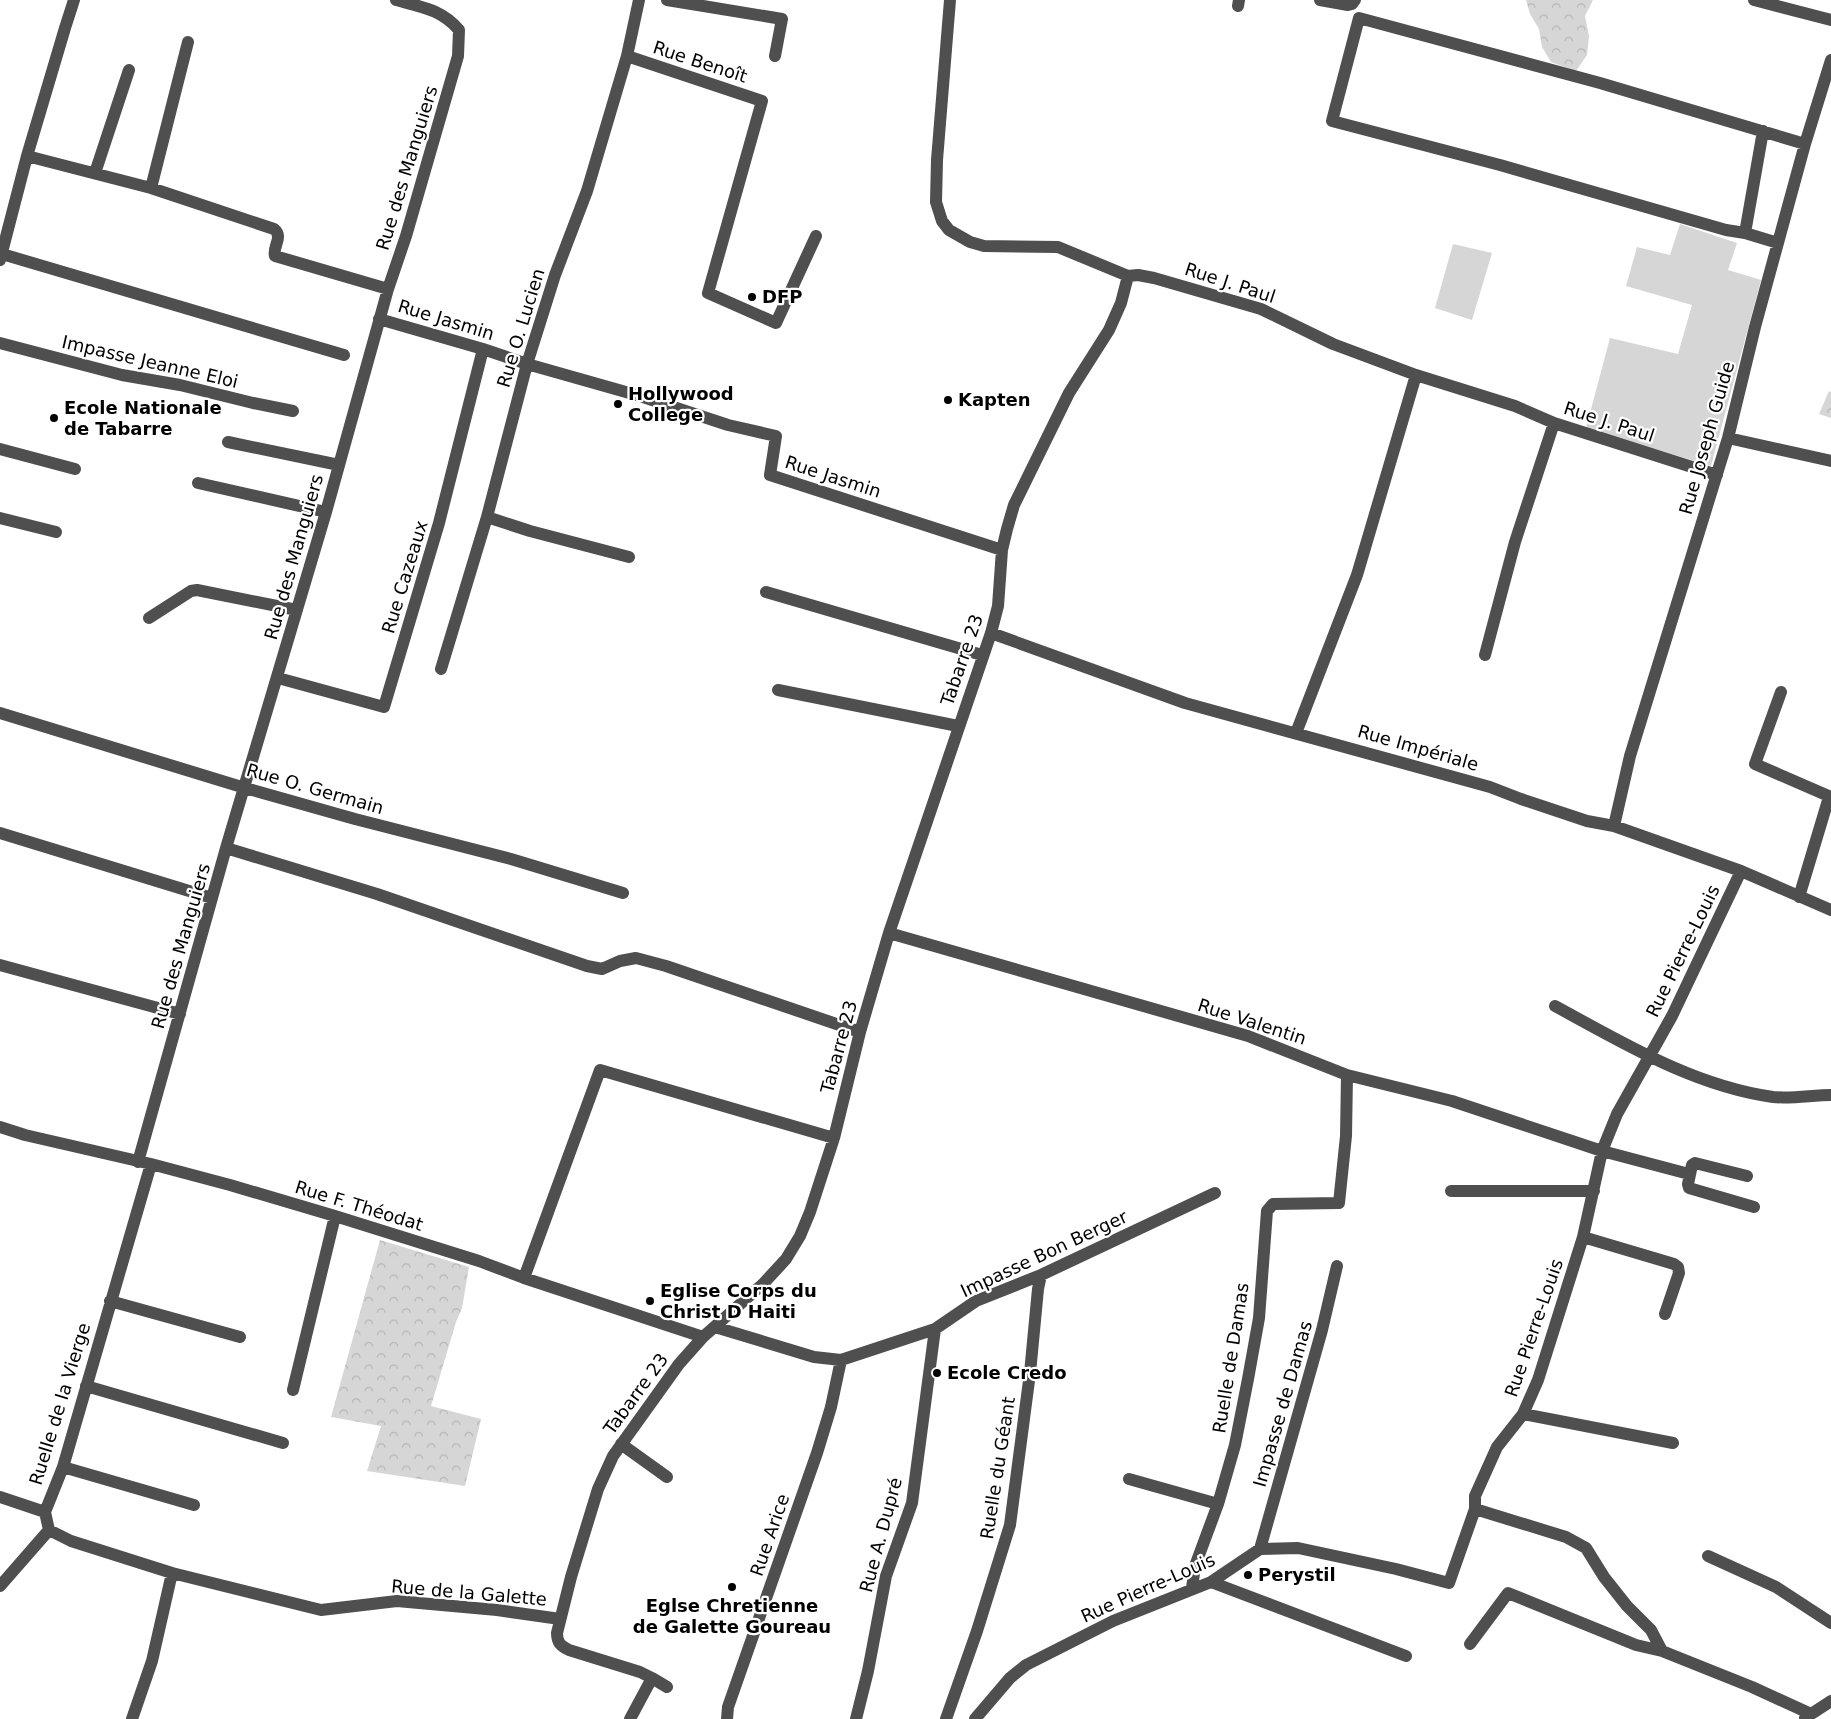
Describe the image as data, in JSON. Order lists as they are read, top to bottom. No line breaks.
{"streets":{"street":["Rue Benoît","Rue des Manguiers","Rue J. Paul","Rue Jasmin","Rue O. Lucien","Impasse Jeanne Eloi","Rue Joseph Guide","Rue Cazeaux","Tabarre 23","Rue Impériale","Rue O. Germain","Rue Pierre-Louis","Rue Valentin","Rue F. Théodat","Impasse Bon Berger","Ruelle de Damas","Ruelle de la Vierge","Impasse de Damas","Ruelle du Géant","Rue Arice","Rue A. Dupré","Rue de la Galette"]},"crossings":[["Rue Benoît","Rue O. Lucien"],["Rue des Manguiers","Rue Jasmin"],["Rue des Manguiers","Rue Cazeaux"],["Rue des Manguiers","Rue O. Germain"],["Rue des Manguiers","Rue F. Théodat"],["Rue des Manguiers","Ruelle de la Vierge"],["Rue J. Paul","Rue Joseph Guide"],["Rue J. Paul","Tabarre 23"],["Rue Jasmin","Rue O. Lucien"],["Rue Jasmin","Rue Cazeaux"],["Rue Jasmin","Tabarre 23"],["Rue Joseph Guide","Rue Impériale"],["Tabarre 23","Rue Impériale"],["Tabarre 23","Rue Valentin"],["Tabarre 23","Rue F. Théodat"],["Tabarre 23","Impasse Bon Berger"],["Tabarre 23","Rue de la Galette"],["Rue Impériale","Rue Pierre-Louis"],["Rue Pierre-Louis","Rue Valentin"],["Rue Pierre-Louis","Ruelle de Damas"],["Rue Pierre-Louis","Impasse de Damas"],["Rue Valentin","Ruelle de Damas"],["Rue F. Théodat","Ruelle de la Vierge"],["Impasse Bon Berger","Ruelle du Géant"],["Impasse Bon Berger","Rue Arice"],["Impasse Bon Berger","Rue A. Dupré"]],"places":["DFP","Kapten","Hollywood College","Ecole Nationale de Tabarre","Eglise Corps du Christ D Haiti","Ecole Credo","Perystil","Eglse Chretienne de Galette Goureau"]}
